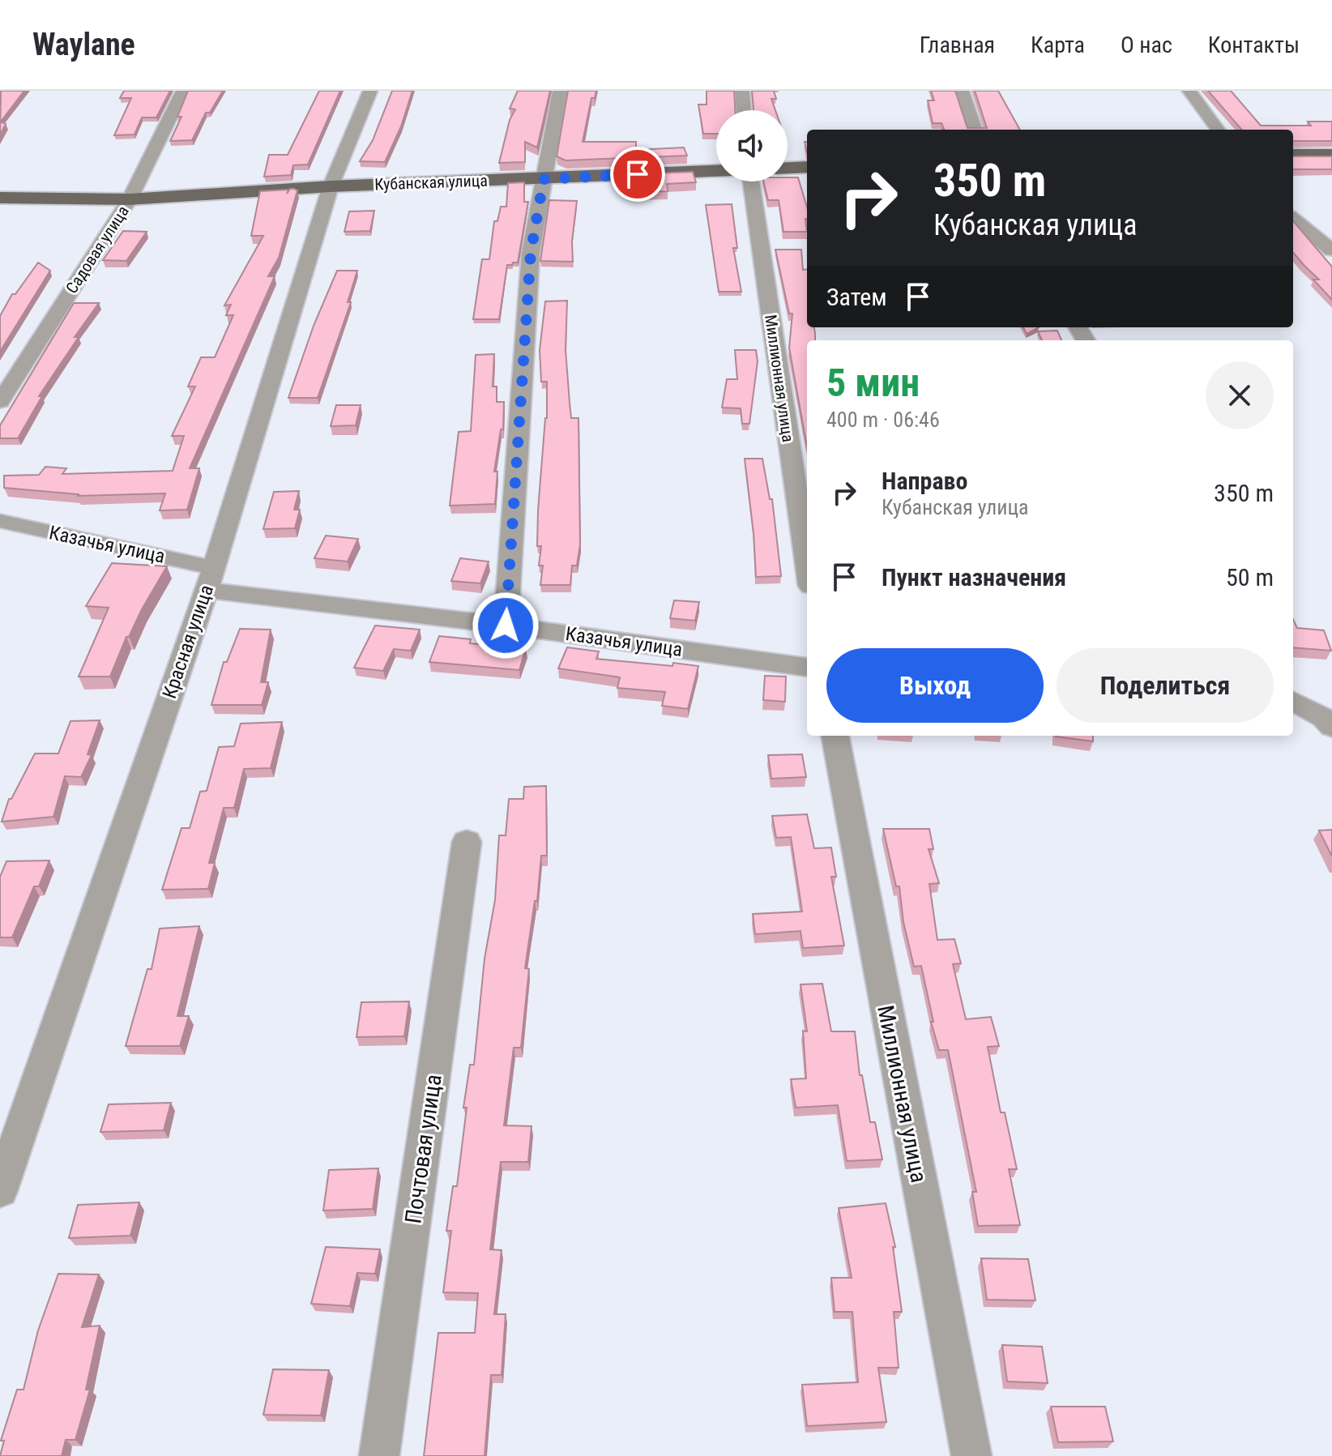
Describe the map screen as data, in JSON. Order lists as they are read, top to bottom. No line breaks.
{"streets":{"main road":["Кубанская улица"],"street":["Садовая улица","Миллионная улица","Казачья улица","Красная улица","Почтовая улица"]},"crossings":[["Кубанская улица","Садовая улица"],["Кубанская улица","Красная улица"],["Казачья улица","Красная улица"]],"page":{"header":"Waylane","nav":["Главная","Карта","О нас","Контакты"],"turn":["350 m","Кубанская улица"],"then":"Затем","heading":["5 мин","400 m · 06:46"],"list":[{"name":"Направо","note":"Кубанская улица","value":"350 m"},{"name":"Пункт назначения","value":"50 m"}],"buttons":["Выход","Поделиться"]}}
